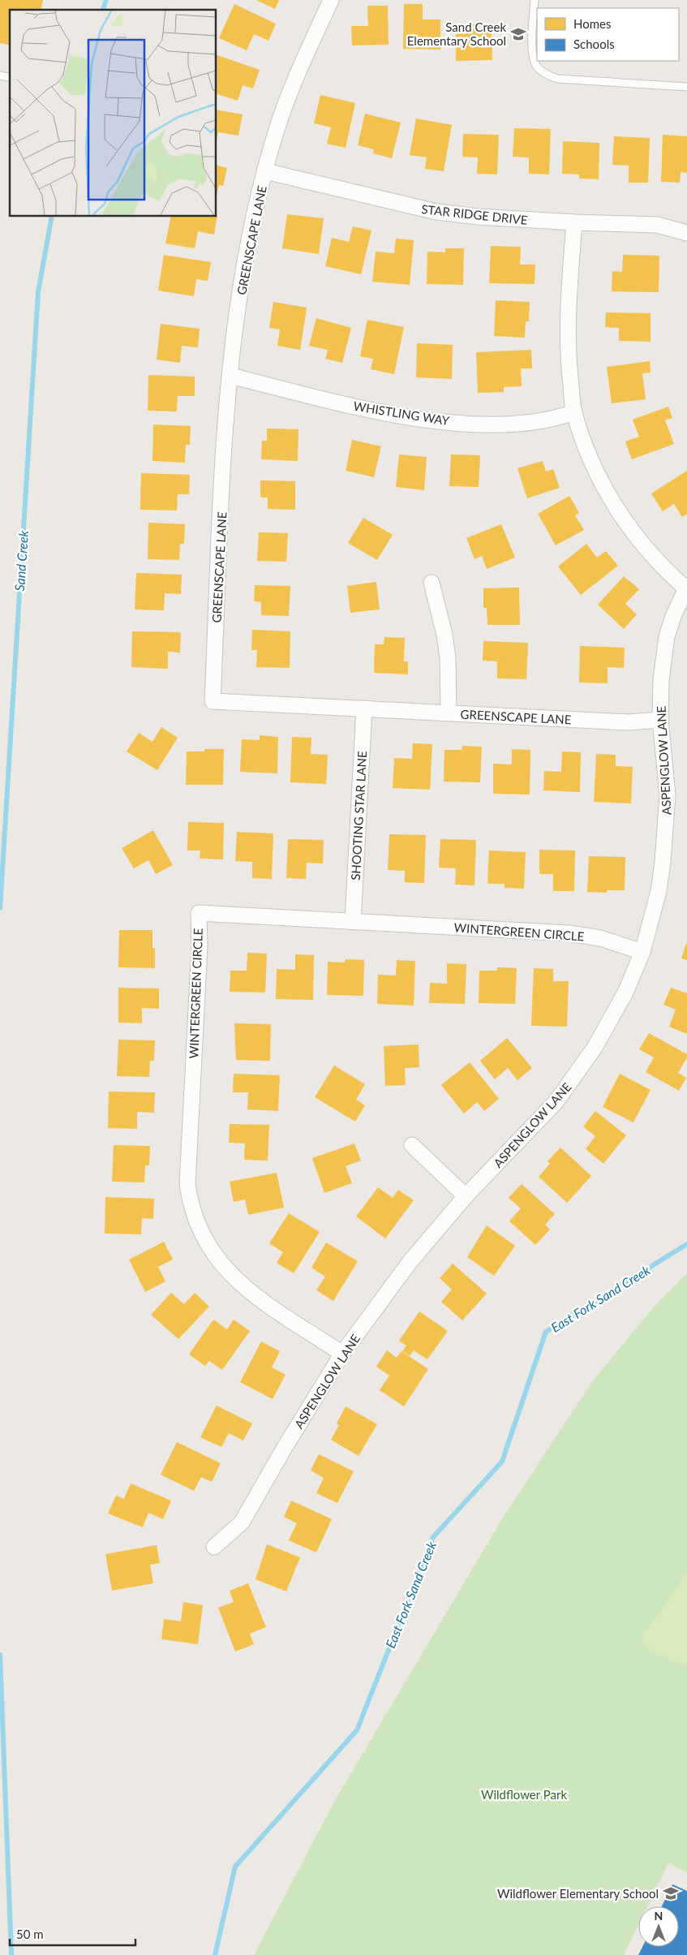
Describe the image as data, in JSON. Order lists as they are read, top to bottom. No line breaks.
{"streets":{"street":["STAR RIDGE DRIVE","GREENSCAPE LANE","WHISTLING WAY","ASPENGLOW LANE","SHOOTING STAR LANE","WINTERGREEN CIRCLE"]},"crossings":[["STAR RIDGE DRIVE","GREENSCAPE LANE"],["GREENSCAPE LANE","WHISTLING WAY"],["GREENSCAPE LANE","ASPENGLOW LANE"],["GREENSCAPE LANE","SHOOTING STAR LANE"],["ASPENGLOW LANE","WINTERGREEN CIRCLE"],["SHOOTING STAR LANE","WINTERGREEN CIRCLE"]],"water":["Sand Creek","East Fork Sand Creek"],"parks":["Wildflower Park"],"places":{"school or university":["Sand Creek Elementary School","Wildflower Elementary School"]},"legend":["Homes","Schools"],"scale_bar":"50 m","north":"top"}
